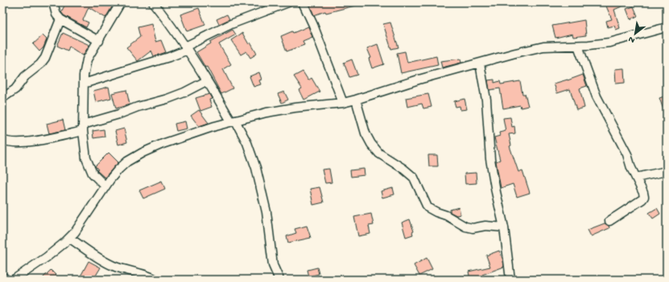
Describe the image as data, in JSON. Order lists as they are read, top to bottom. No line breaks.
{"north":"bottom left"}
